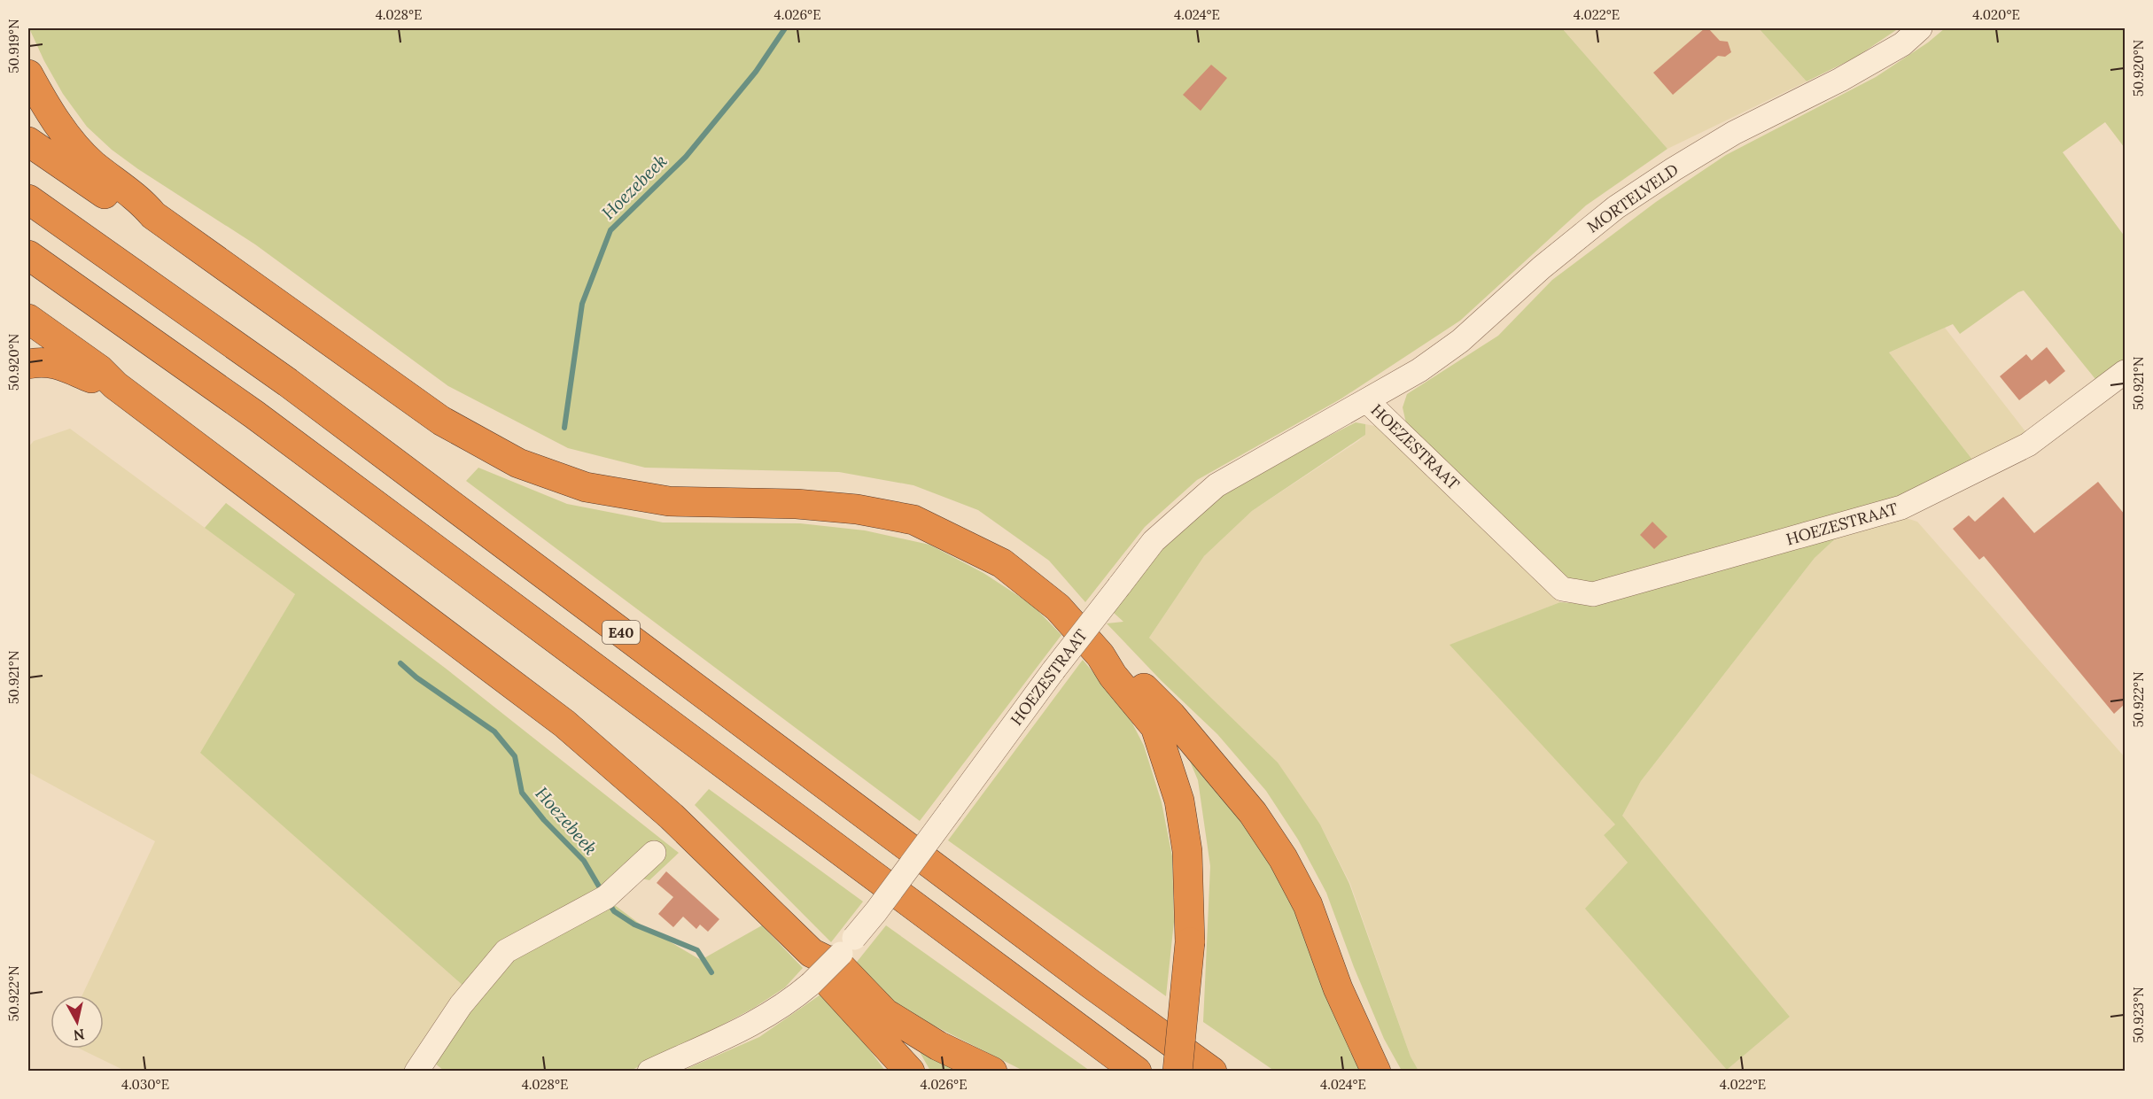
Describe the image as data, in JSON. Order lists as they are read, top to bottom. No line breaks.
{"streets":{"highway":["E40"],"street":["MORTELVELD","HOEZESTRAAT"]},"crossings":[["MORTELVELD","HOEZESTRAAT"]],"water":["Hoezebeek"],"north":"bottom","coordinates":["4.028°E","4.026°E","4.024°E","4.022°E","4.020°E","50.919°N","50.920°N","50.921°N","50.922°N","50.923°N","4.030°E"]}
